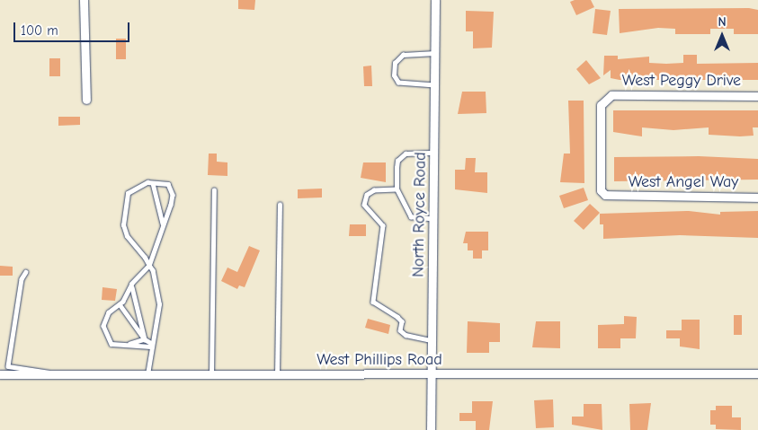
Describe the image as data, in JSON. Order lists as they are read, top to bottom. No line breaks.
{"streets":{"street":["West Peggy Drive","West Angel Way","North Royce Road","West Phillips Road"]},"crossings":[["West Peggy Drive","West Angel Way"],["North Royce Road","West Phillips Road"]],"scale_bar":"100 m","north":"top"}
